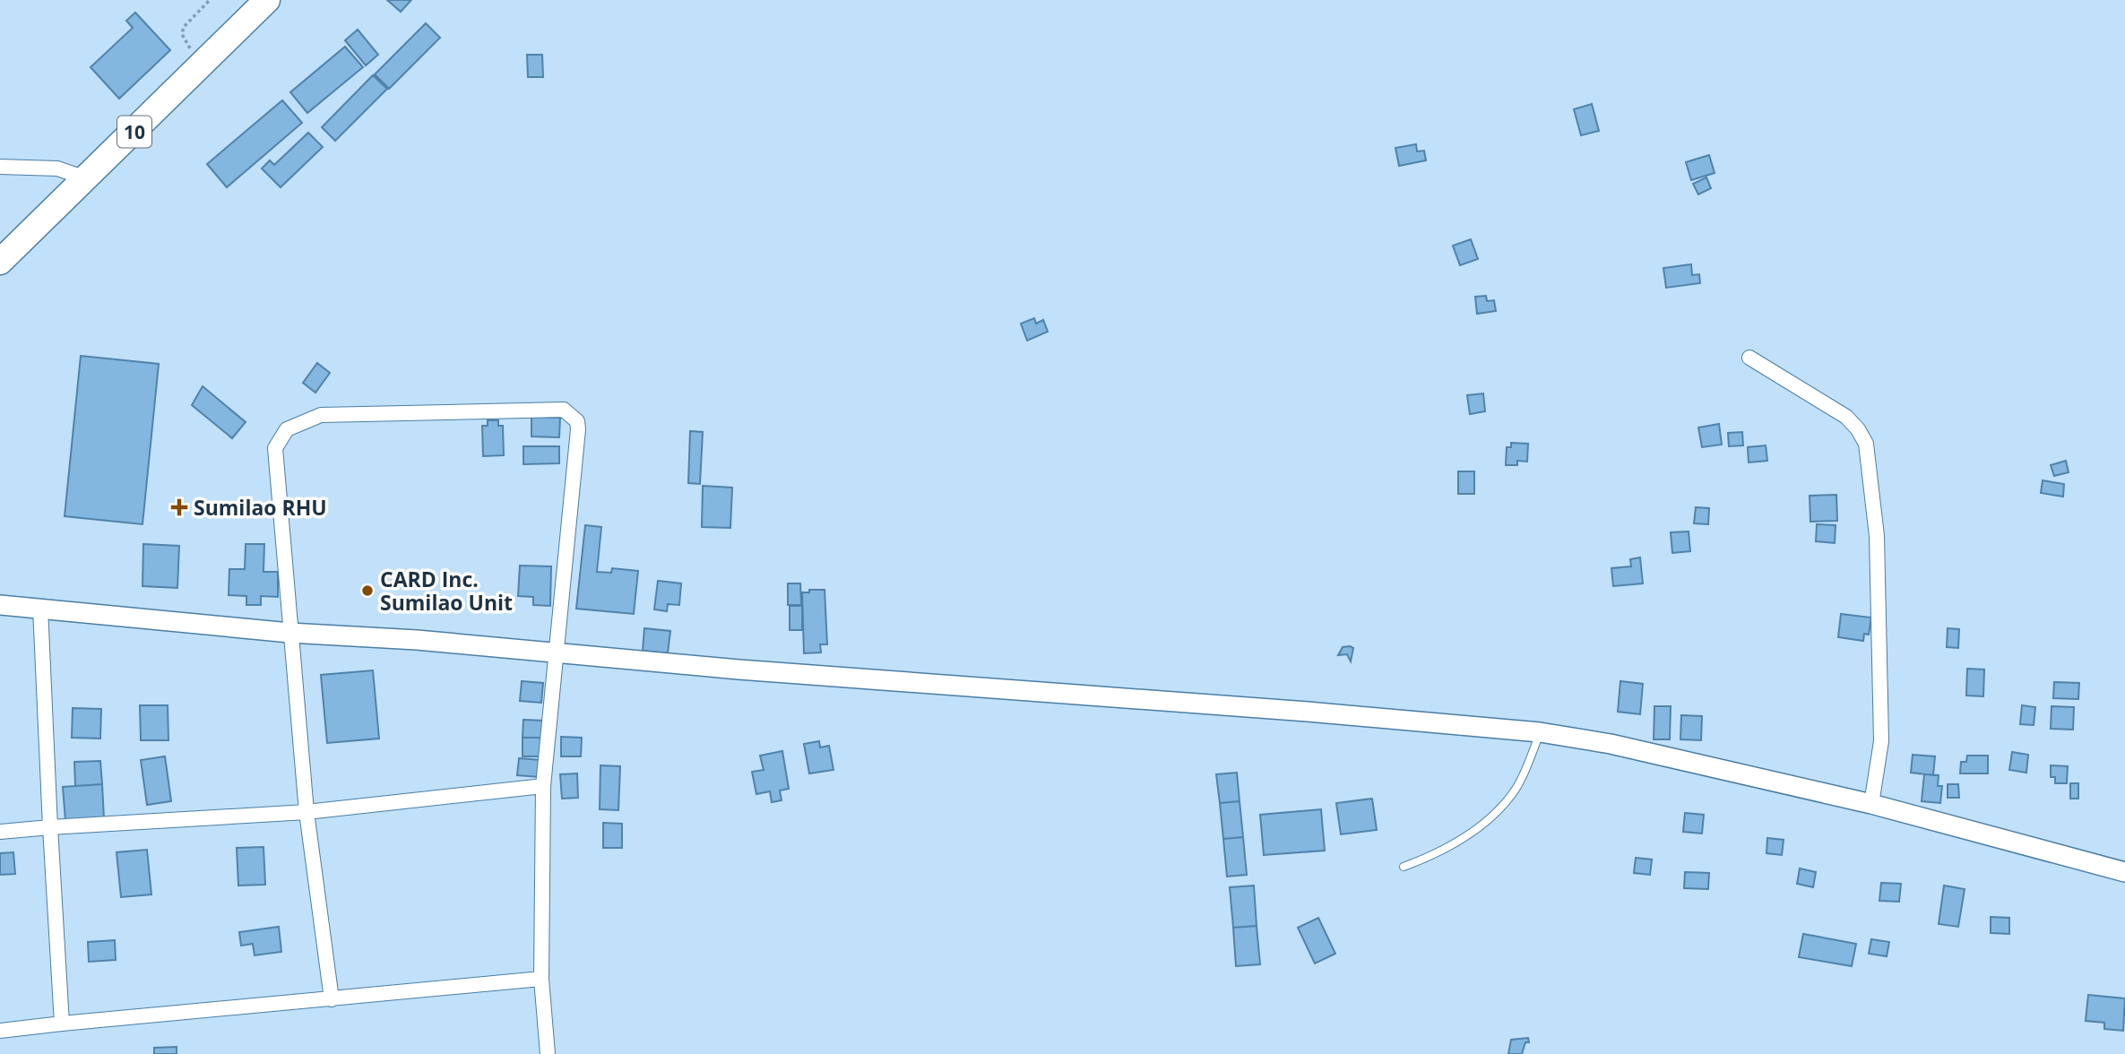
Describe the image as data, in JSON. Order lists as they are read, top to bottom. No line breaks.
{"streets":{"highway":["10"]},"places":{"health":["Sumilao RHU"],"other":["CARD Inc. Sumilao Unit"]}}
